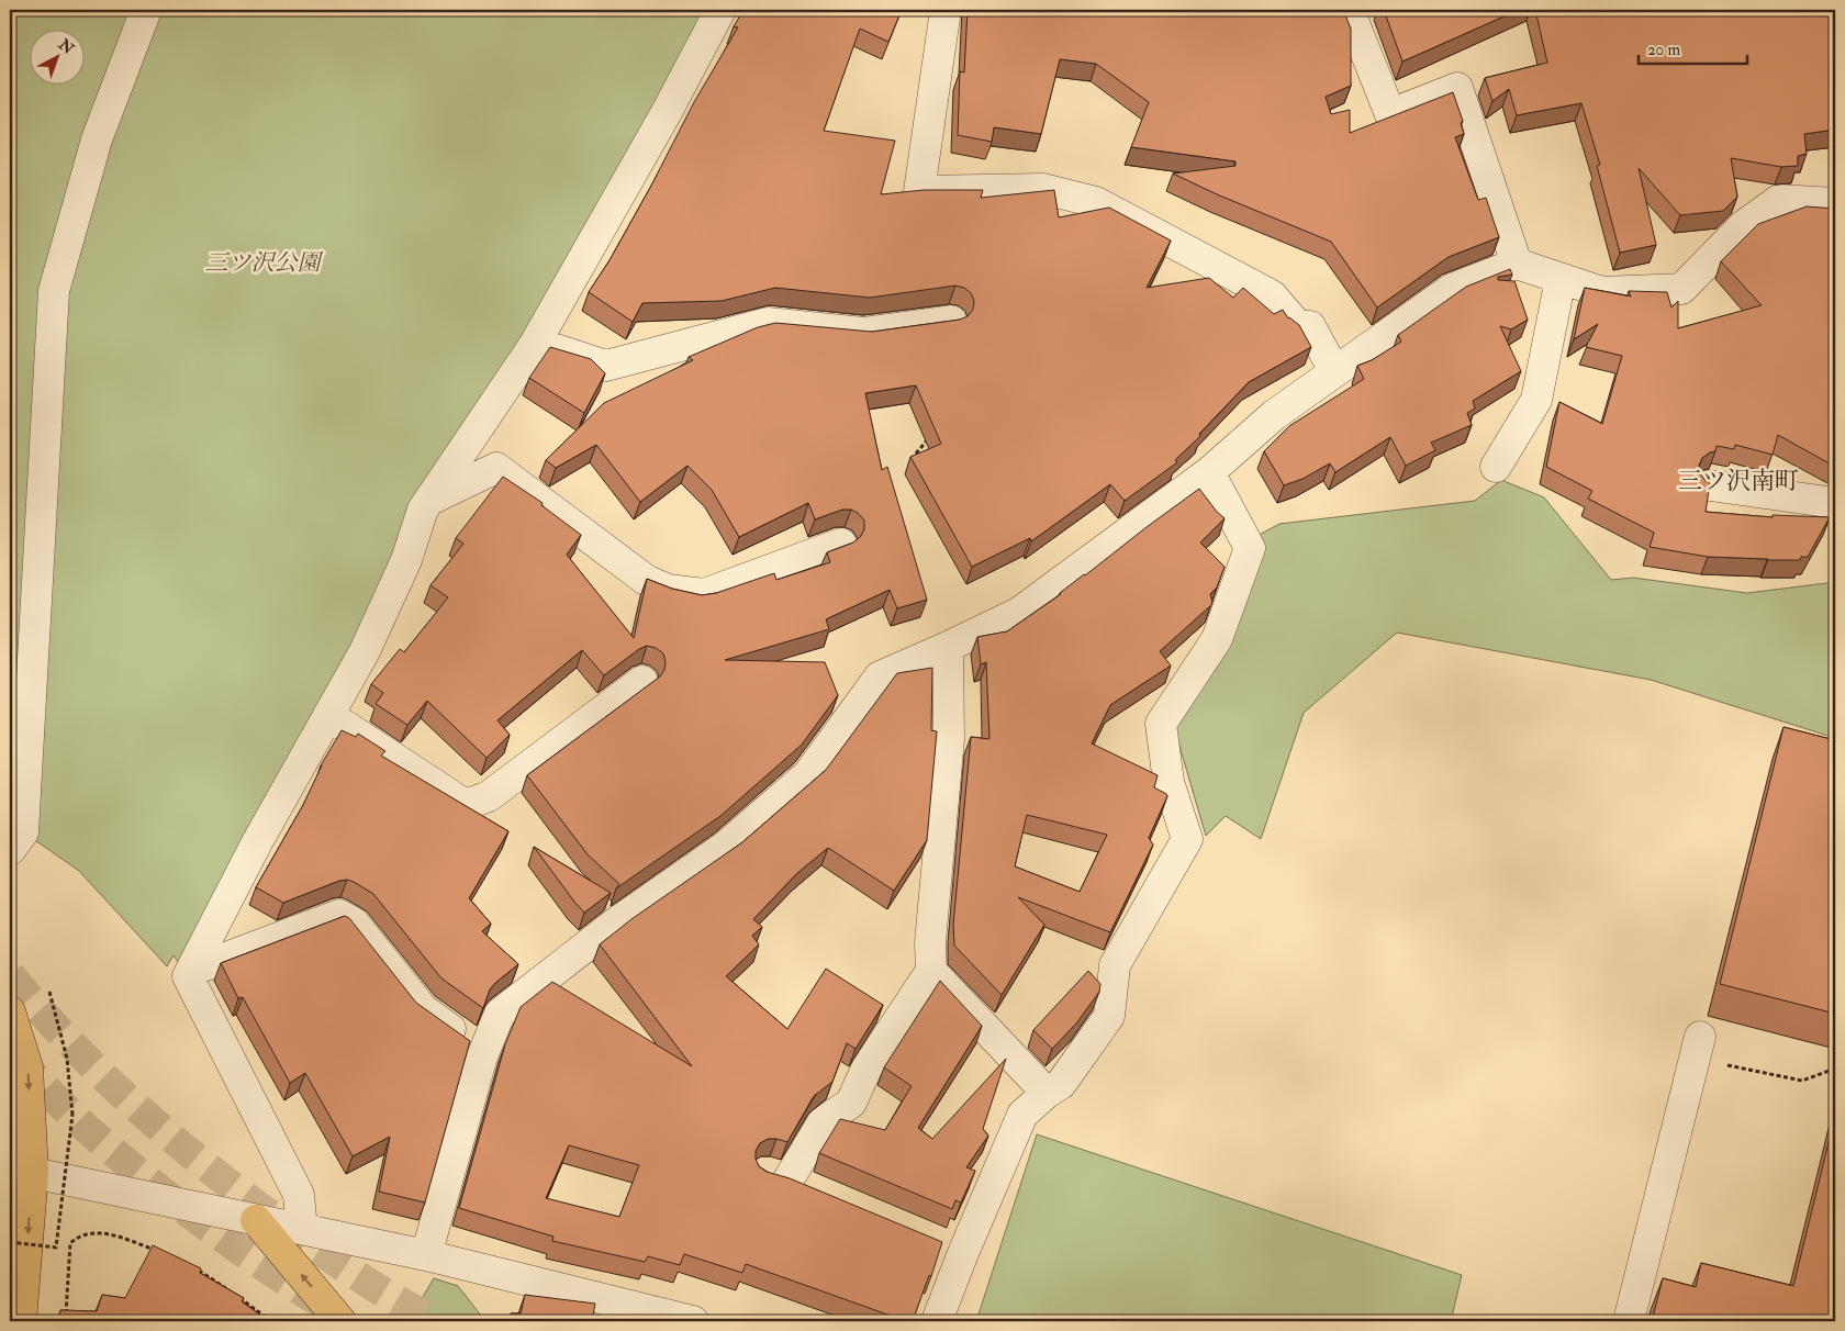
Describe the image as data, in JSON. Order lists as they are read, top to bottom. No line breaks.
{"districts":["三ツ沢南町"],"parks":["三ツ沢公園"],"scale_bar":"20 m","north":"top right"}
